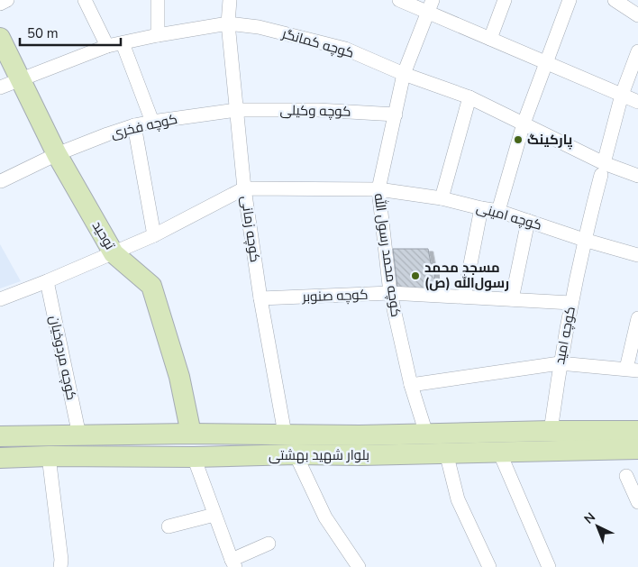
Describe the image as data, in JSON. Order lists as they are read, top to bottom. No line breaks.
{"streets":{"main road":["توحید","بلوار شهید بهشتی"],"street":["کوچه کمانگر","کوچه وکیلی","کوچه فخری","کوچه امینی","کوچه زمانی","کوچه محمد رسول الله","کوچه صنوبر","کوچه امید","کوچه مردوخیان"]},"crossings":[["کوچه کمانگر","کوچه زمانی"],["کوچه کمانگر","توحید"],["کوچه کمانگر","کوچه محمد رسول الله"],["کوچه کمانگر","کوچه امید"],["کوچه وکیلی","کوچه فخری"],["کوچه وکیلی","کوچه زمانی"],["کوچه وکیلی","کوچه محمد رسول الله"],["کوچه فخری","کوچه زمانی"],["کوچه فخری","توحید"],["کوچه امینی","کوچه زمانی"],["کوچه امینی","کوچه محمد رسول الله"],["کوچه امینی","کوچه امید"],["کوچه زمانی","کوچه صنوبر"],["کوچه زمانی","بلوار شهید بهشتی"],["توحید","بلوار شهید بهشتی"],["کوچه محمد رسول الله","کوچه صنوبر"],["کوچه محمد رسول الله","بلوار شهید بهشتی"],["کوچه صنوبر","کوچه امید"],["کوچه امید","بلوار شهید بهشتی"],["کوچه مردوخیان","بلوار شهید بهشتی"]],"places":["پارکینگ","مسجد محمد رسول‌الله (ص)"],"scale_bar":"50 m","north":"top left"}
